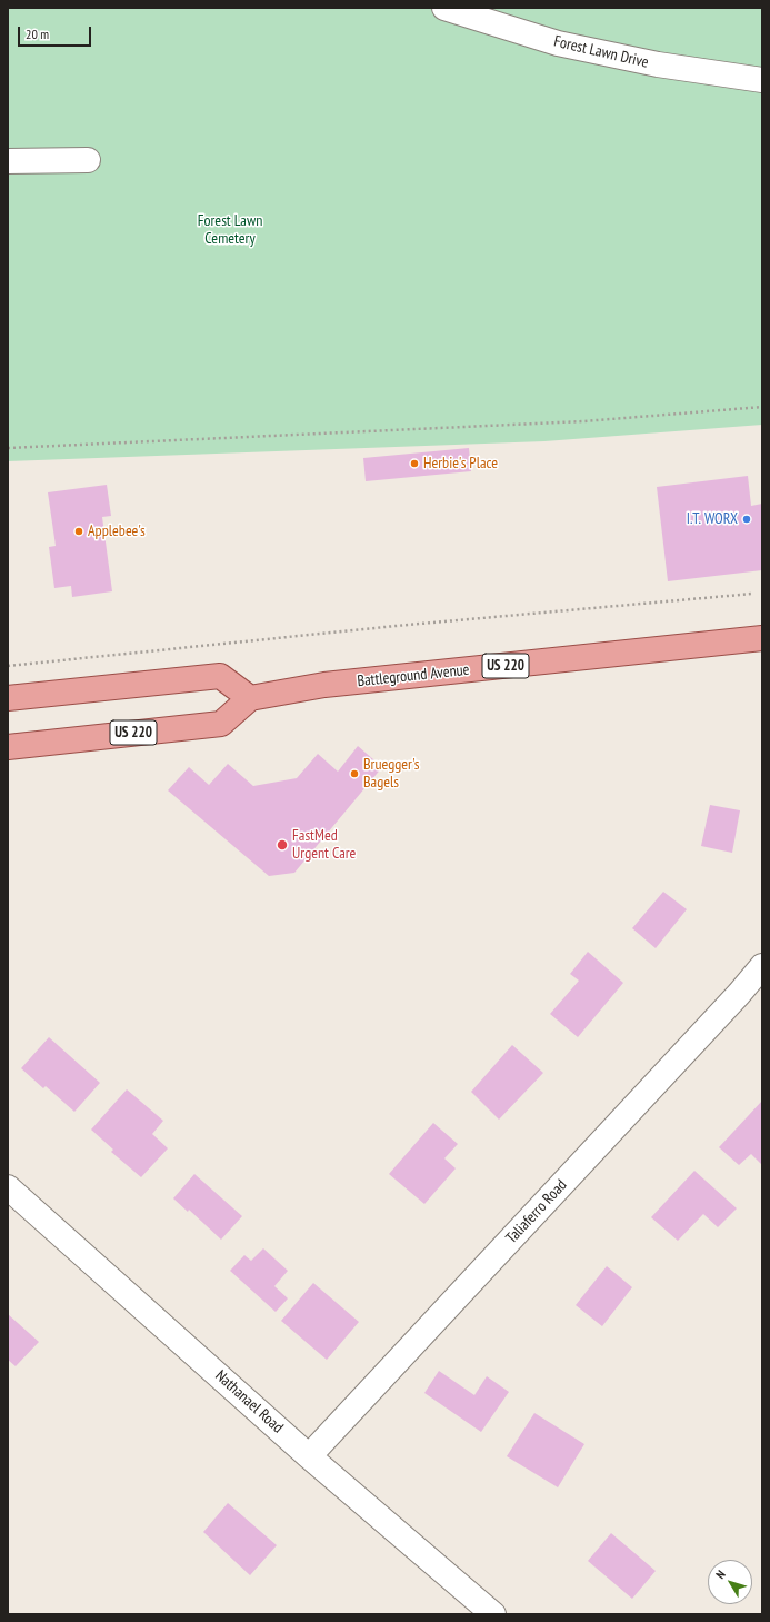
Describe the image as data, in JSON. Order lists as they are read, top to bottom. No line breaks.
{"streets":{"main road":["US 220","Battleground Avenue"],"street":["Forest Lawn Drive","Taliaferro Road","Nathanael Road"]},"crossings":[["US 220","Battleground Avenue"],["Taliaferro Road","Nathanael Road"]],"parks":["Forest Lawn Cemetery"],"places":["Herbie's Place","I.T. WORX","Applebee's","Bruegger's Bagels","FastMed Urgent Care"],"scale_bar":"20 m","north":"top left"}
